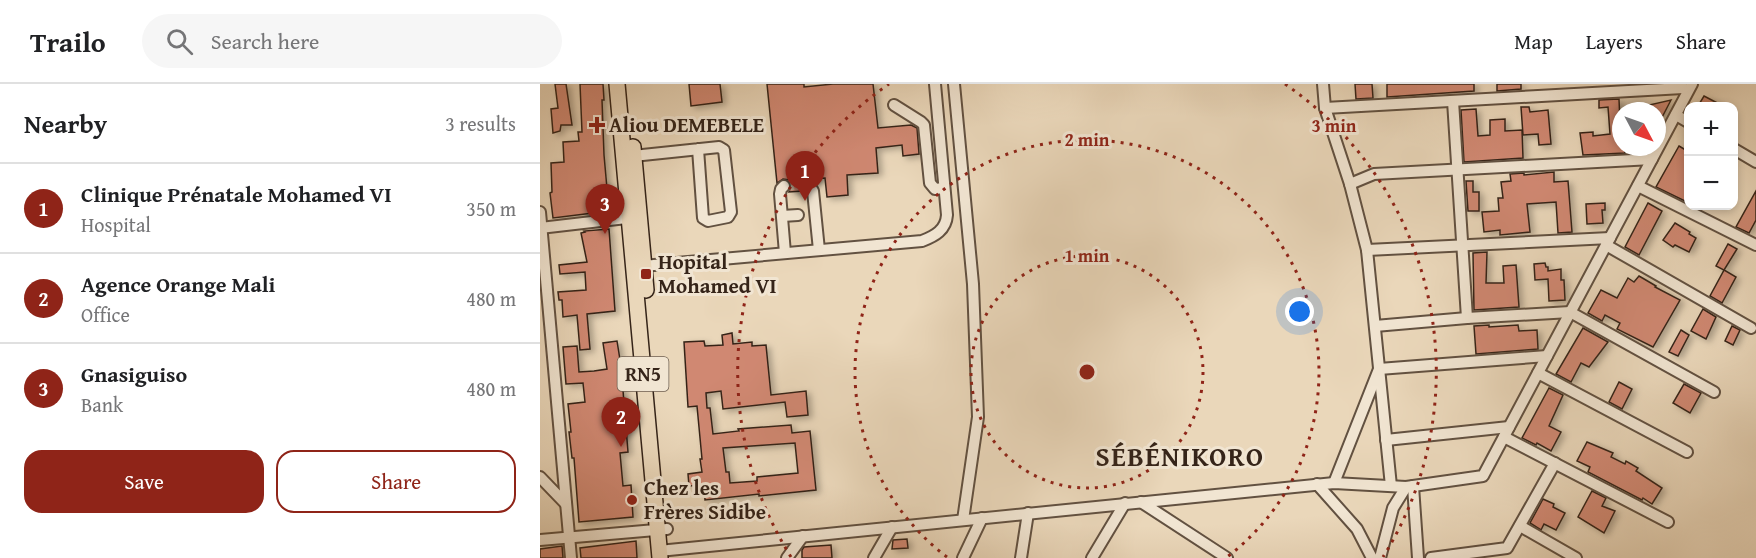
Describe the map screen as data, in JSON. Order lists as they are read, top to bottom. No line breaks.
{"streets":{"highway":["RN5"]},"districts":["SÉBÉNIKORO"],"places":{"health":["Aliou DEMEBELE"],"transit":["Hopital Mohamed VI"],"other":["Chez les Frères Sidibe"]},"north":"bottom right","page":{"header":"Trailo","search":"Search here","nav":["Map","Layers","Share"],"heading":["Nearby","3 results"],"map_buttons":["+","−"],"pins":["1","3","2"],"list":[{"mark":"1","name":"Clinique Prénatale Mohamed VI","note":"Hospital","value":"350 m"},{"mark":"2","name":"Agence Orange Mali","note":"Office","value":"480 m"},{"mark":"3","name":"Gnasiguiso","note":"Bank","value":"480 m"}],"buttons":["Save","Share"]},"rings":["3 min","2 min","1 min"]}
